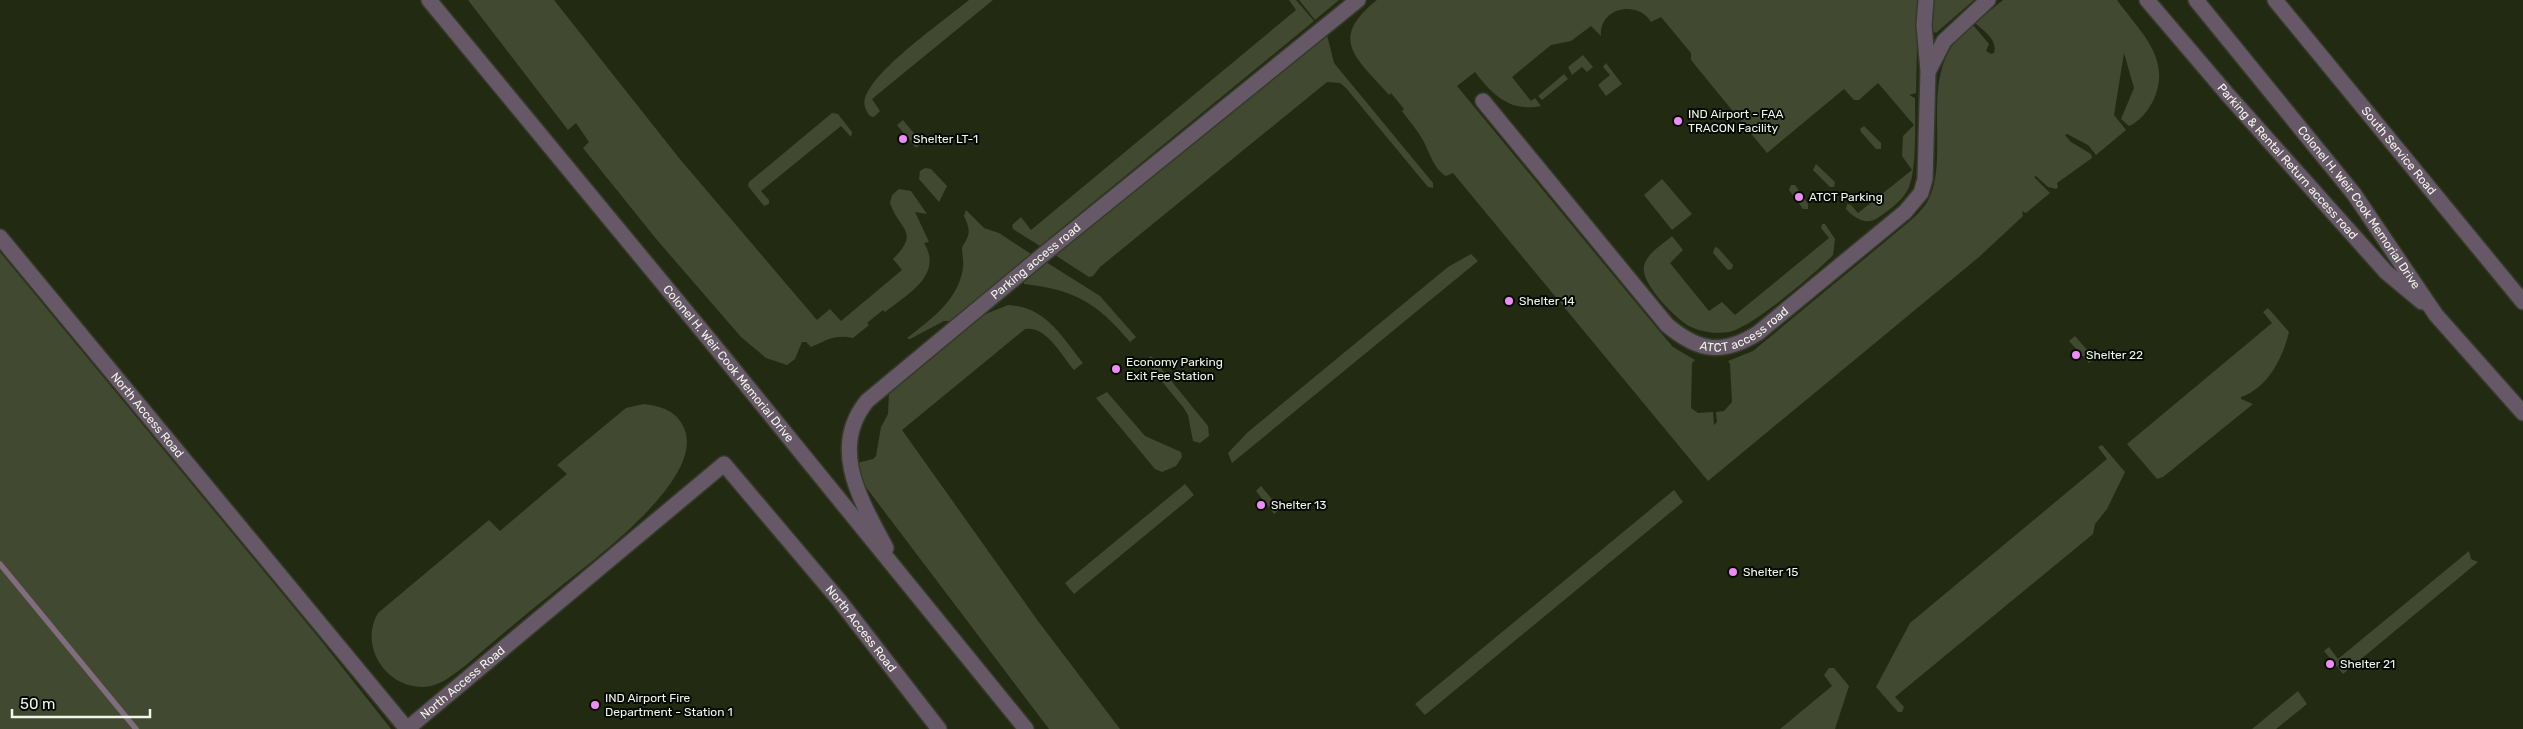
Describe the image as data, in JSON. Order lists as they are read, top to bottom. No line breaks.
{"streets":{"street":["South Service Road","Parking & Rental Return access road","Colonel H. Weir Cook Memorial Drive","Parking access road","ATCT access road","North Access Road"]},"crossings":[["Parking & Rental Return access road","Colonel H. Weir Cook Memorial Drive"],["Colonel H. Weir Cook Memorial Drive","Parking access road"]],"places":["IND Airport - FAA TRACON Facility","Shelter LT-1","ATCT Parking","Shelter 14","Shelter 22","Economy Parking Exit Fee Station","Shelter 13","Shelter 15","Shelter 21","IND Airport Fire Department - Station 1"],"scale_bar":"50 m"}
